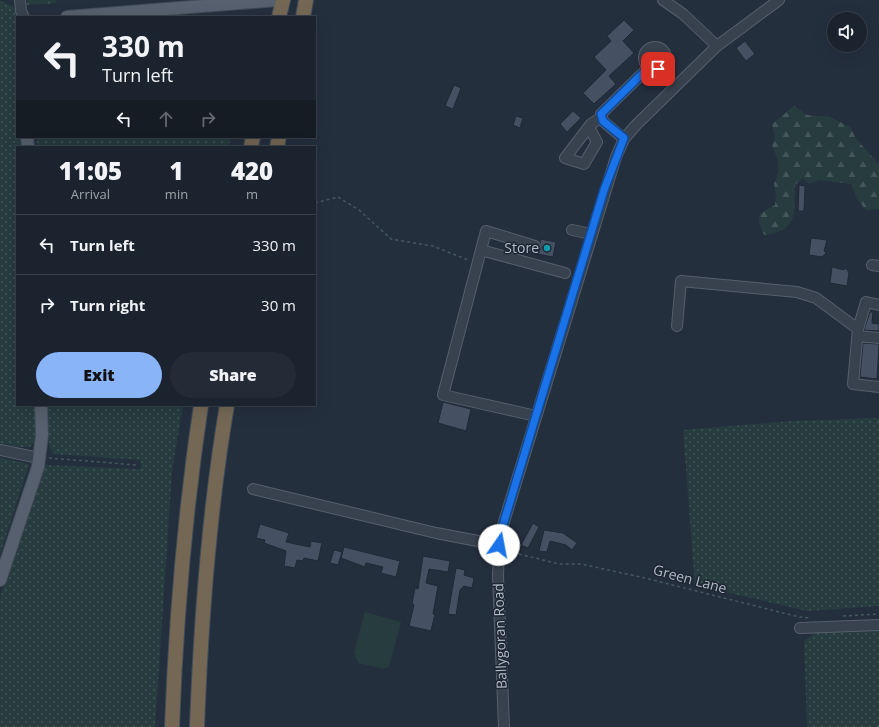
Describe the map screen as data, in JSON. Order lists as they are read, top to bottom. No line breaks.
{"streets":{"street":["Ballygoran Road"],"path":["Green Lane"]},"crossings":[["Green Lane","Ballygoran Road"]],"places":["Store"],"page":{"turn":["330 m","Turn left"],"eta":["11:05","Arrival","1","min","420","m"],"list":[{"name":"Turn left","value":"330 m"},{"name":"Turn right","value":"30 m"}],"buttons":["Exit","Share"]}}
